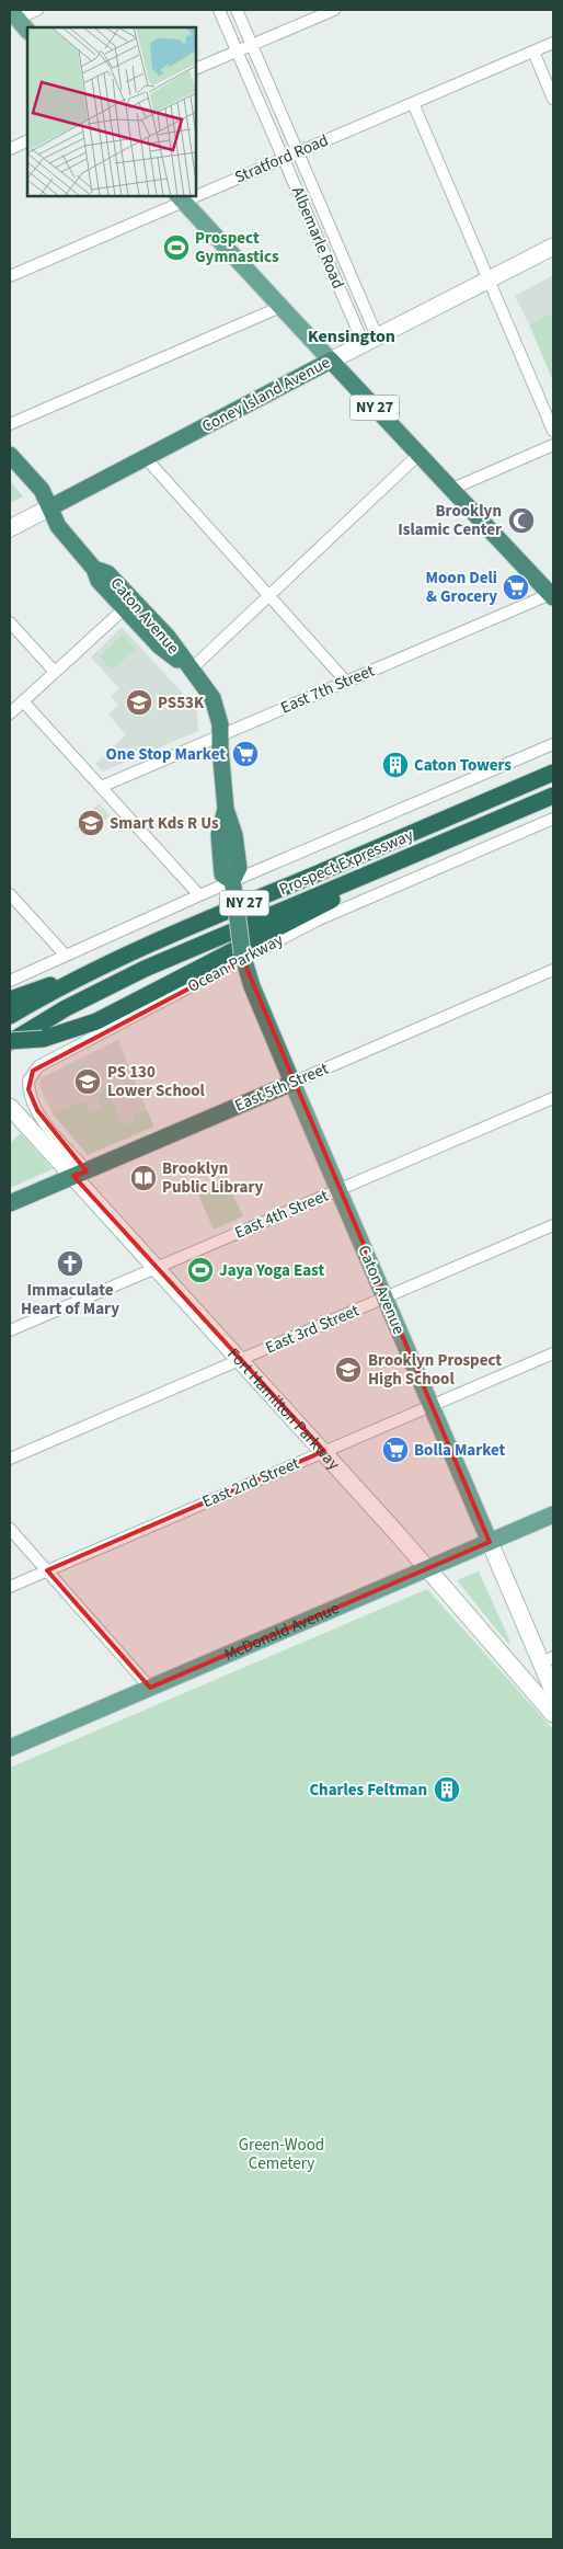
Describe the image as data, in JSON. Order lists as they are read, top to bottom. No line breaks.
{"streets":{"highway":["Coney Island Avenue","NY 27","Caton Avenue","Prospect Expressway","East 5th Street"],"main road":["Fort Hamilton Parkway","McDonald Avenue"],"street":["Stratford Road","Albemarle Road","East 7th Street","Ocean Parkway","East 4th Street","East 3rd Street","East 2nd Street"]},"crossings":[["Stratford Road","Albemarle Road"],["Albemarle Road","Coney Island Avenue"],["Coney Island Avenue","NY 27"],["Coney Island Avenue","Caton Avenue"],["NY 27","East 7th Street"],["Caton Avenue","East 7th Street"],["Caton Avenue","Ocean Parkway"],["Caton Avenue","East 5th Street"],["Caton Avenue","East 4th Street"],["Caton Avenue","East 3rd Street"],["Caton Avenue","East 2nd Street"],["Caton Avenue","McDonald Avenue"],["Ocean Parkway","East 5th Street"],["Ocean Parkway","Fort Hamilton Parkway"],["East 5th Street","Fort Hamilton Parkway"],["East 4th Street","Fort Hamilton Parkway"],["East 3rd Street","Fort Hamilton Parkway"],["Fort Hamilton Parkway","East 2nd Street"],["Fort Hamilton Parkway","McDonald Avenue"]],"districts":["Kensington"],"parks":["Green-Wood Cemetery"],"places":{"sports":["Prospect Gymnastics","Jaya Yoga East"],"mosque":["Brooklyn Islamic Center"],"supermarket":["Moon Deli & Grocery","One Stop Market","Bolla Market"],"school or university":["PS53K","Smart Kds R Us","PS 130 Lower School","Brooklyn Prospect High School"],"building":["Caton Towers","Charles Feltman"],"library":["Brooklyn Public Library"],"church":["Immaculate Heart of Mary"]}}
